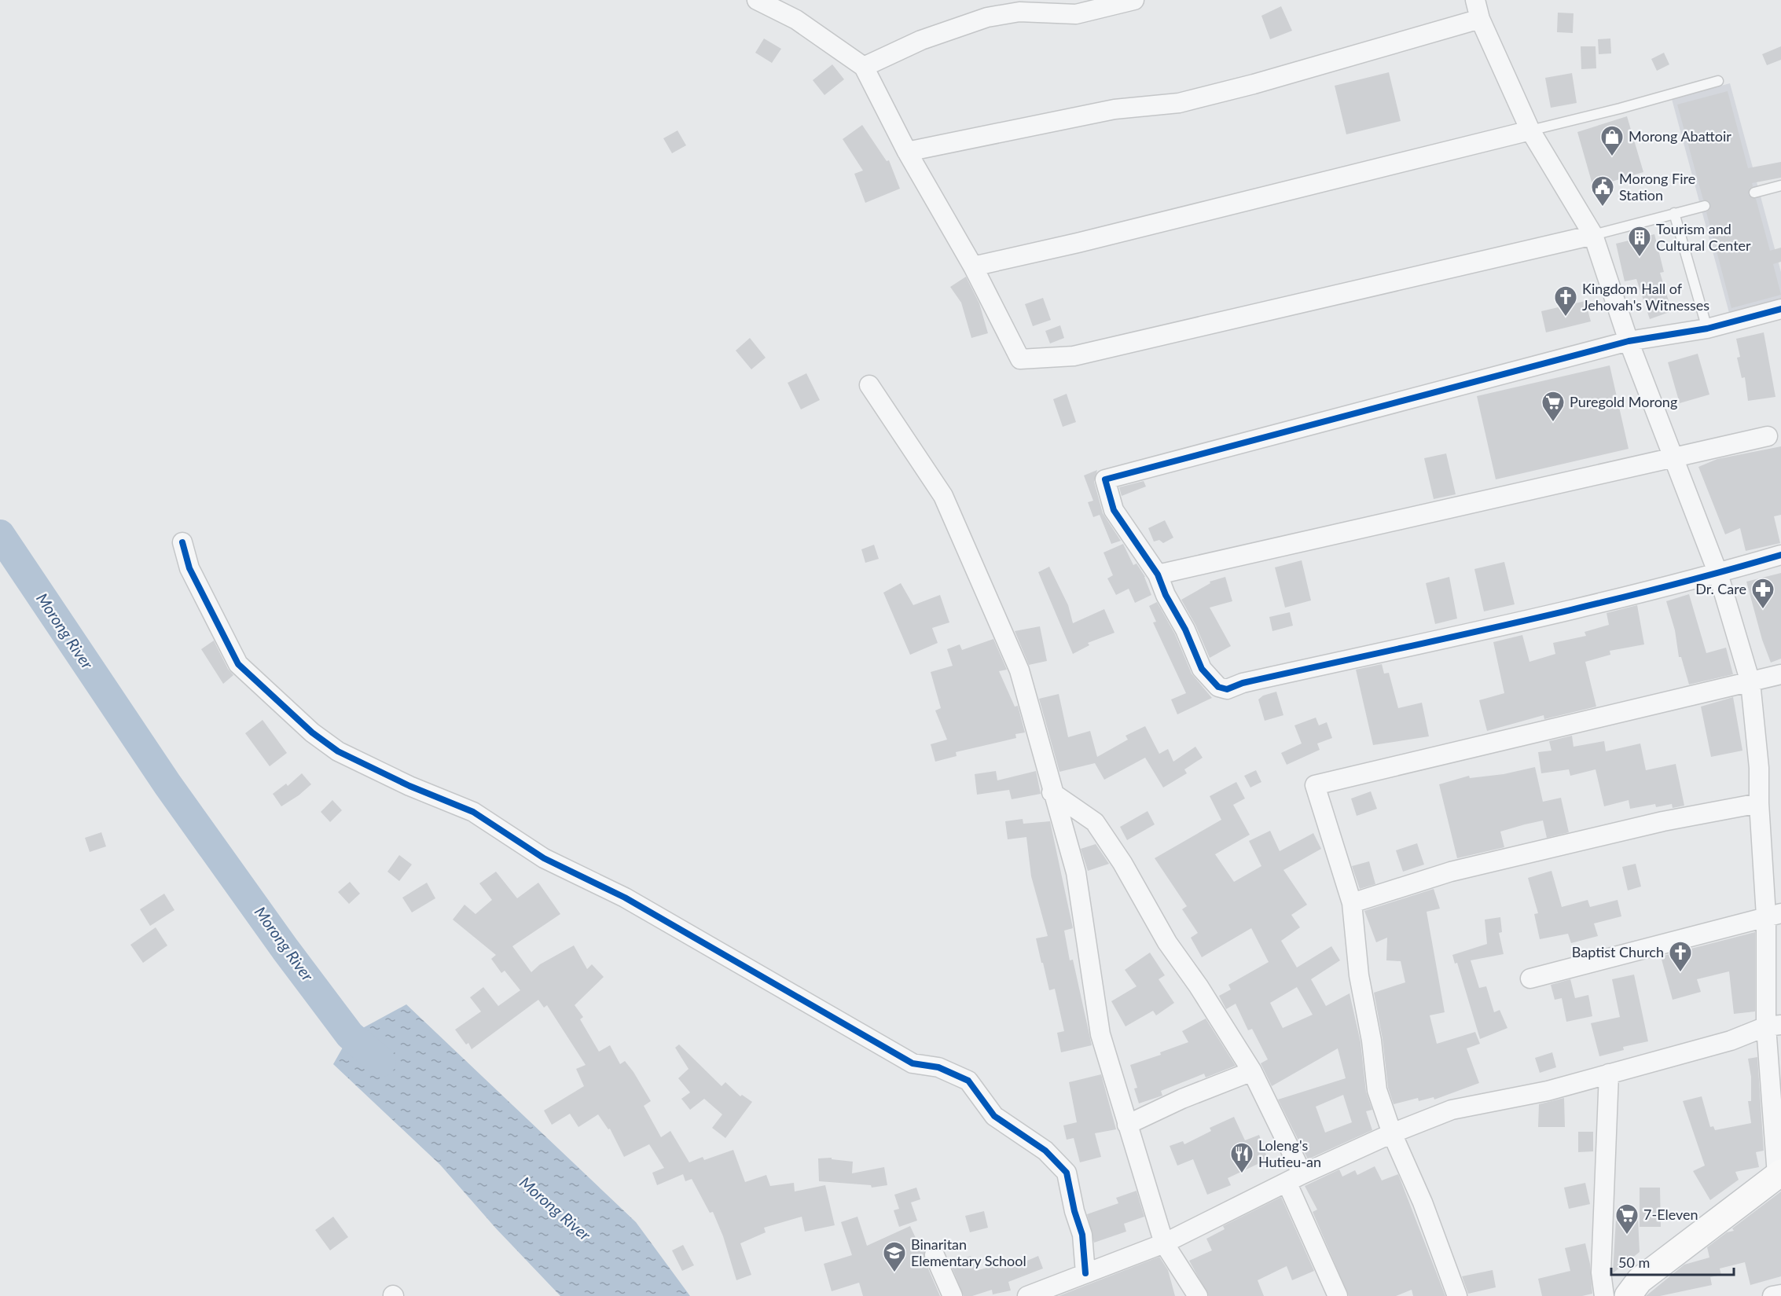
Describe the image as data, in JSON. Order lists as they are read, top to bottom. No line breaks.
{"water":["Morong River"],"places":{"shop":["Morong Abattoir"],"public building":["Morong Fire Station"],"building":["Tourism and Cultural Center"],"church":["Kingdom Hall of Jehovah's Witnesses","Baptist Church"],"supermarket":["Puregold Morong","7-Eleven"],"pharmacy":["Dr. Care"],"restaurant":["Loleng's Hutieu-an"],"school or university":["Binaritan Elementary School"]},"scale_bar":"50 m"}
